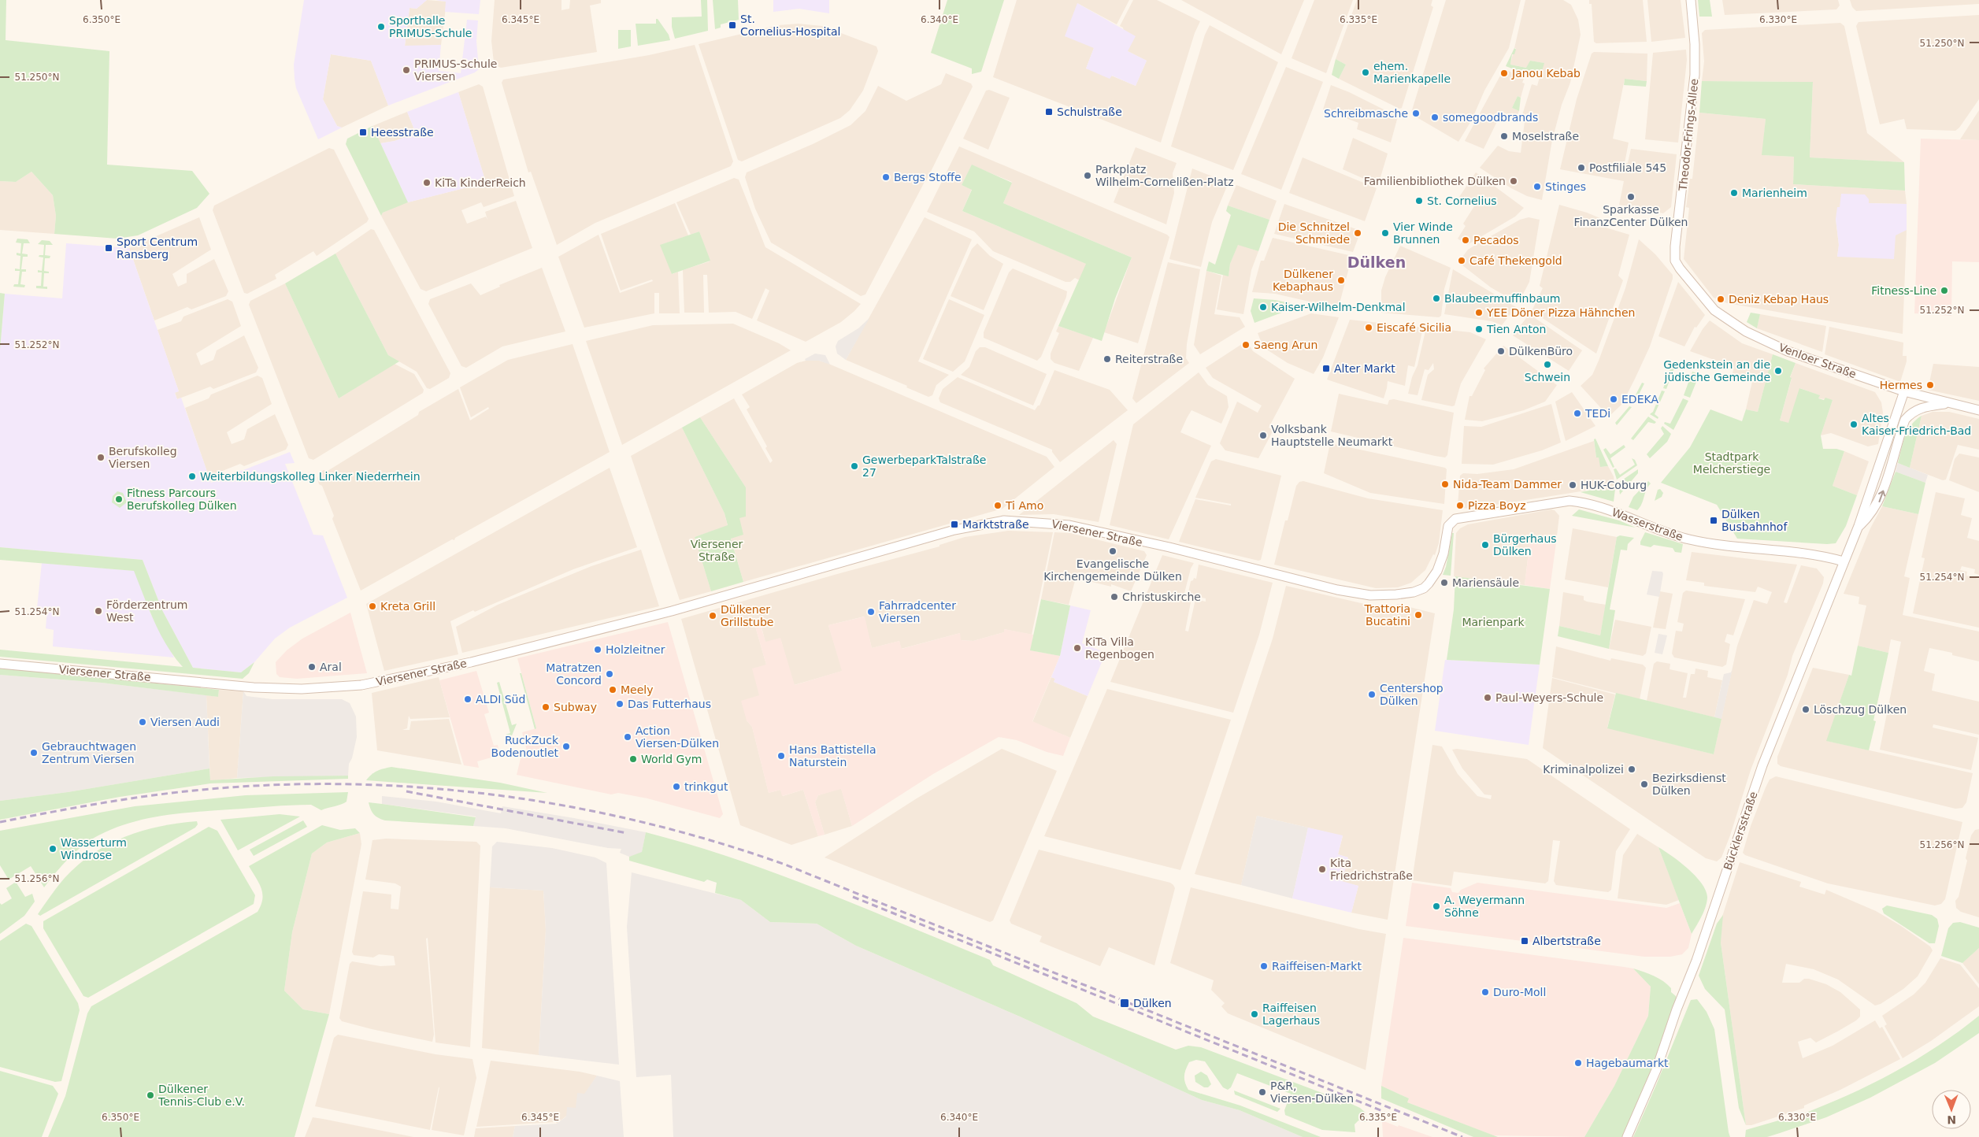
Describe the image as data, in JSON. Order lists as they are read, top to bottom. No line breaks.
{"streets":{"main road":["Theodor-Frings-Allee","Venloer Straße","Wasserstraße","Viersener Straße","Bücklersstraße"]},"crossings":[["Theodor-Frings-Allee","Venloer Straße"],["Venloer Straße","Bücklersstraße"],["Wasserstraße","Viersener Straße"],["Wasserstraße","Bücklersstraße"]],"districts":["Dülken"],"parks":["Stadtpark Melcherstiege","Viersener Straße","Marienpark"],"places":{"transit":["St. Cornelius-Hospital","Schulstraße","Heesstraße","Sport Centrum Ransberg","Alter Markt","Dülken Busbahnhof","Marktstraße","Albertstraße","Dülken"],"other":["Sporthalle PRIMUS-Schule","PRIMUS-Schule Viersen","ehem. Marienkapelle","Janou Kebab","Schreibmasche","somegoodbrands","Moselstraße","Postfiliale 545","Parkplatz Wilhelm-Cornelißen-Platz","Bergs Stoffe","Familienbibliothek Dülken","KiTa KinderReich","Stinges","Marienheim","Sparkasse FinanzCenter Dülken","St. Cornelius","Die Schnitzel Schmiede","Vier Winde Brunnen","Pecados","Café Thekengold","Dülkener Kebaphaus","Fitness-Line","Blaubeermuffinbaum","Deniz Kebap Haus","Kaiser-Wilhelm-Denkmal","YEE Döner Pizza Hähnchen","Eiscafé Sicilia","Tien Anton","Saeng Arun","DülkenBüro","Reiterstraße","Schwein","Gedenkstein an die jüdische Gemeinde","Hermes","EDEKA","TEDi","Altes Kaiser-Friedrich-Bad","Volksbank Hauptstelle Neumarkt","Berufskolleg Viersen","GewerbeparkTalstraße 27","Weiterbildungskolleg Linker Niederrhein","Nida-Team Dammer","HUK-Coburg","Fitness Parcours Berufskolleg Dülken","Ti Amo","Pizza Boyz","Bürgerhaus Dülken","Evangelische Kirchengemeinde Dülken","Mariensäule","Christuskirche","Kreta Grill","Förderzentrum West","Fahrradcenter Viersen","Trattoria Bucatini","Dülkener Grillstube","KiTa Villa Regenbogen","Holzleitner","Aral","Matratzen Concord","Meely","Centershop Dülken","Paul-Weyers-Schule","ALDI Süd","Das Futterhaus","Subway","Löschzug Dülken","Viersen Audi","Action Viersen-Dülken","RuckZuck Bodenoutlet","Gebrauchtwagen Zentrum Viersen","Hans Battistella Naturstein","World Gym","Kriminalpolizei","Bezirksdienst Dülken","trinkgut","Wasserturm Windrose","Kita Friedrichstraße","A. Weyermann Söhne","Raiffeisen-Markt","Duro-Moll","Raiffeisen Lagerhaus","Hagebaumarkt","P&R, Viersen-Dülken","Dülkener Tennis-Club e.V."]},"north":"bottom","coordinates":["6.350°E","6.345°E","6.340°E","6.335°E","6.330°E","51.250°N","51.252°N","51.254°N","51.256°N"]}
